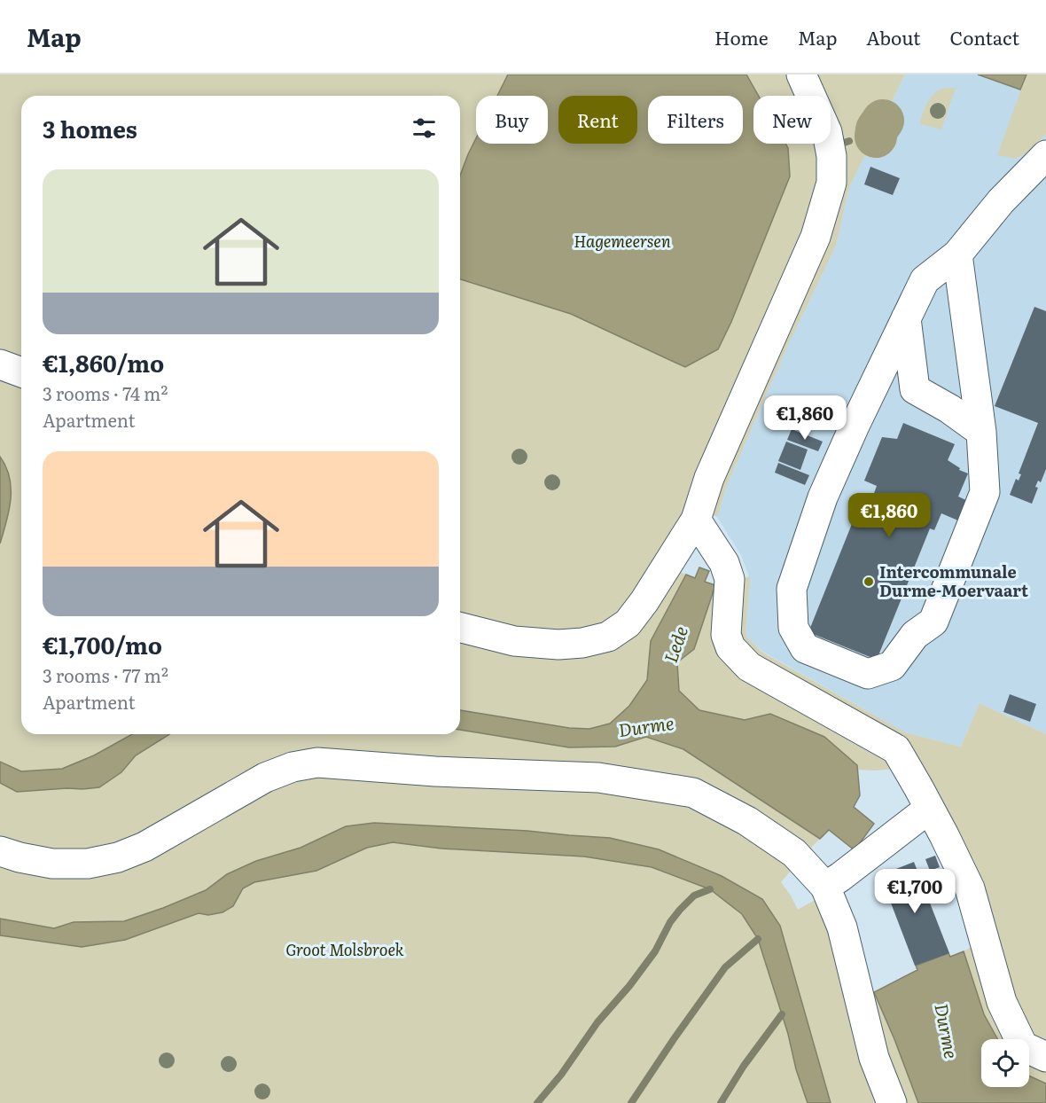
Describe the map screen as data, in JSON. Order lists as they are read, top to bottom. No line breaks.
{"water":["Lede","Durme"],"parks":["Hagemeersen","Groot Molsbroek"],"places":["Intercommunale Durme-Moervaart"],"page":{"header":"Map","nav":["Home","Map","About","Contact"],"chip":["Buy","Rent","Filters","New"],"heading":"3 homes","list":[{"name":"€1,860/mo","note":"3 rooms · 74 m² · Apartment"},{"name":"€1,700/mo","note":"3 rooms · 77 m² · Apartment"}],"price":["€1,860","€1,860","€1,700"]}}
